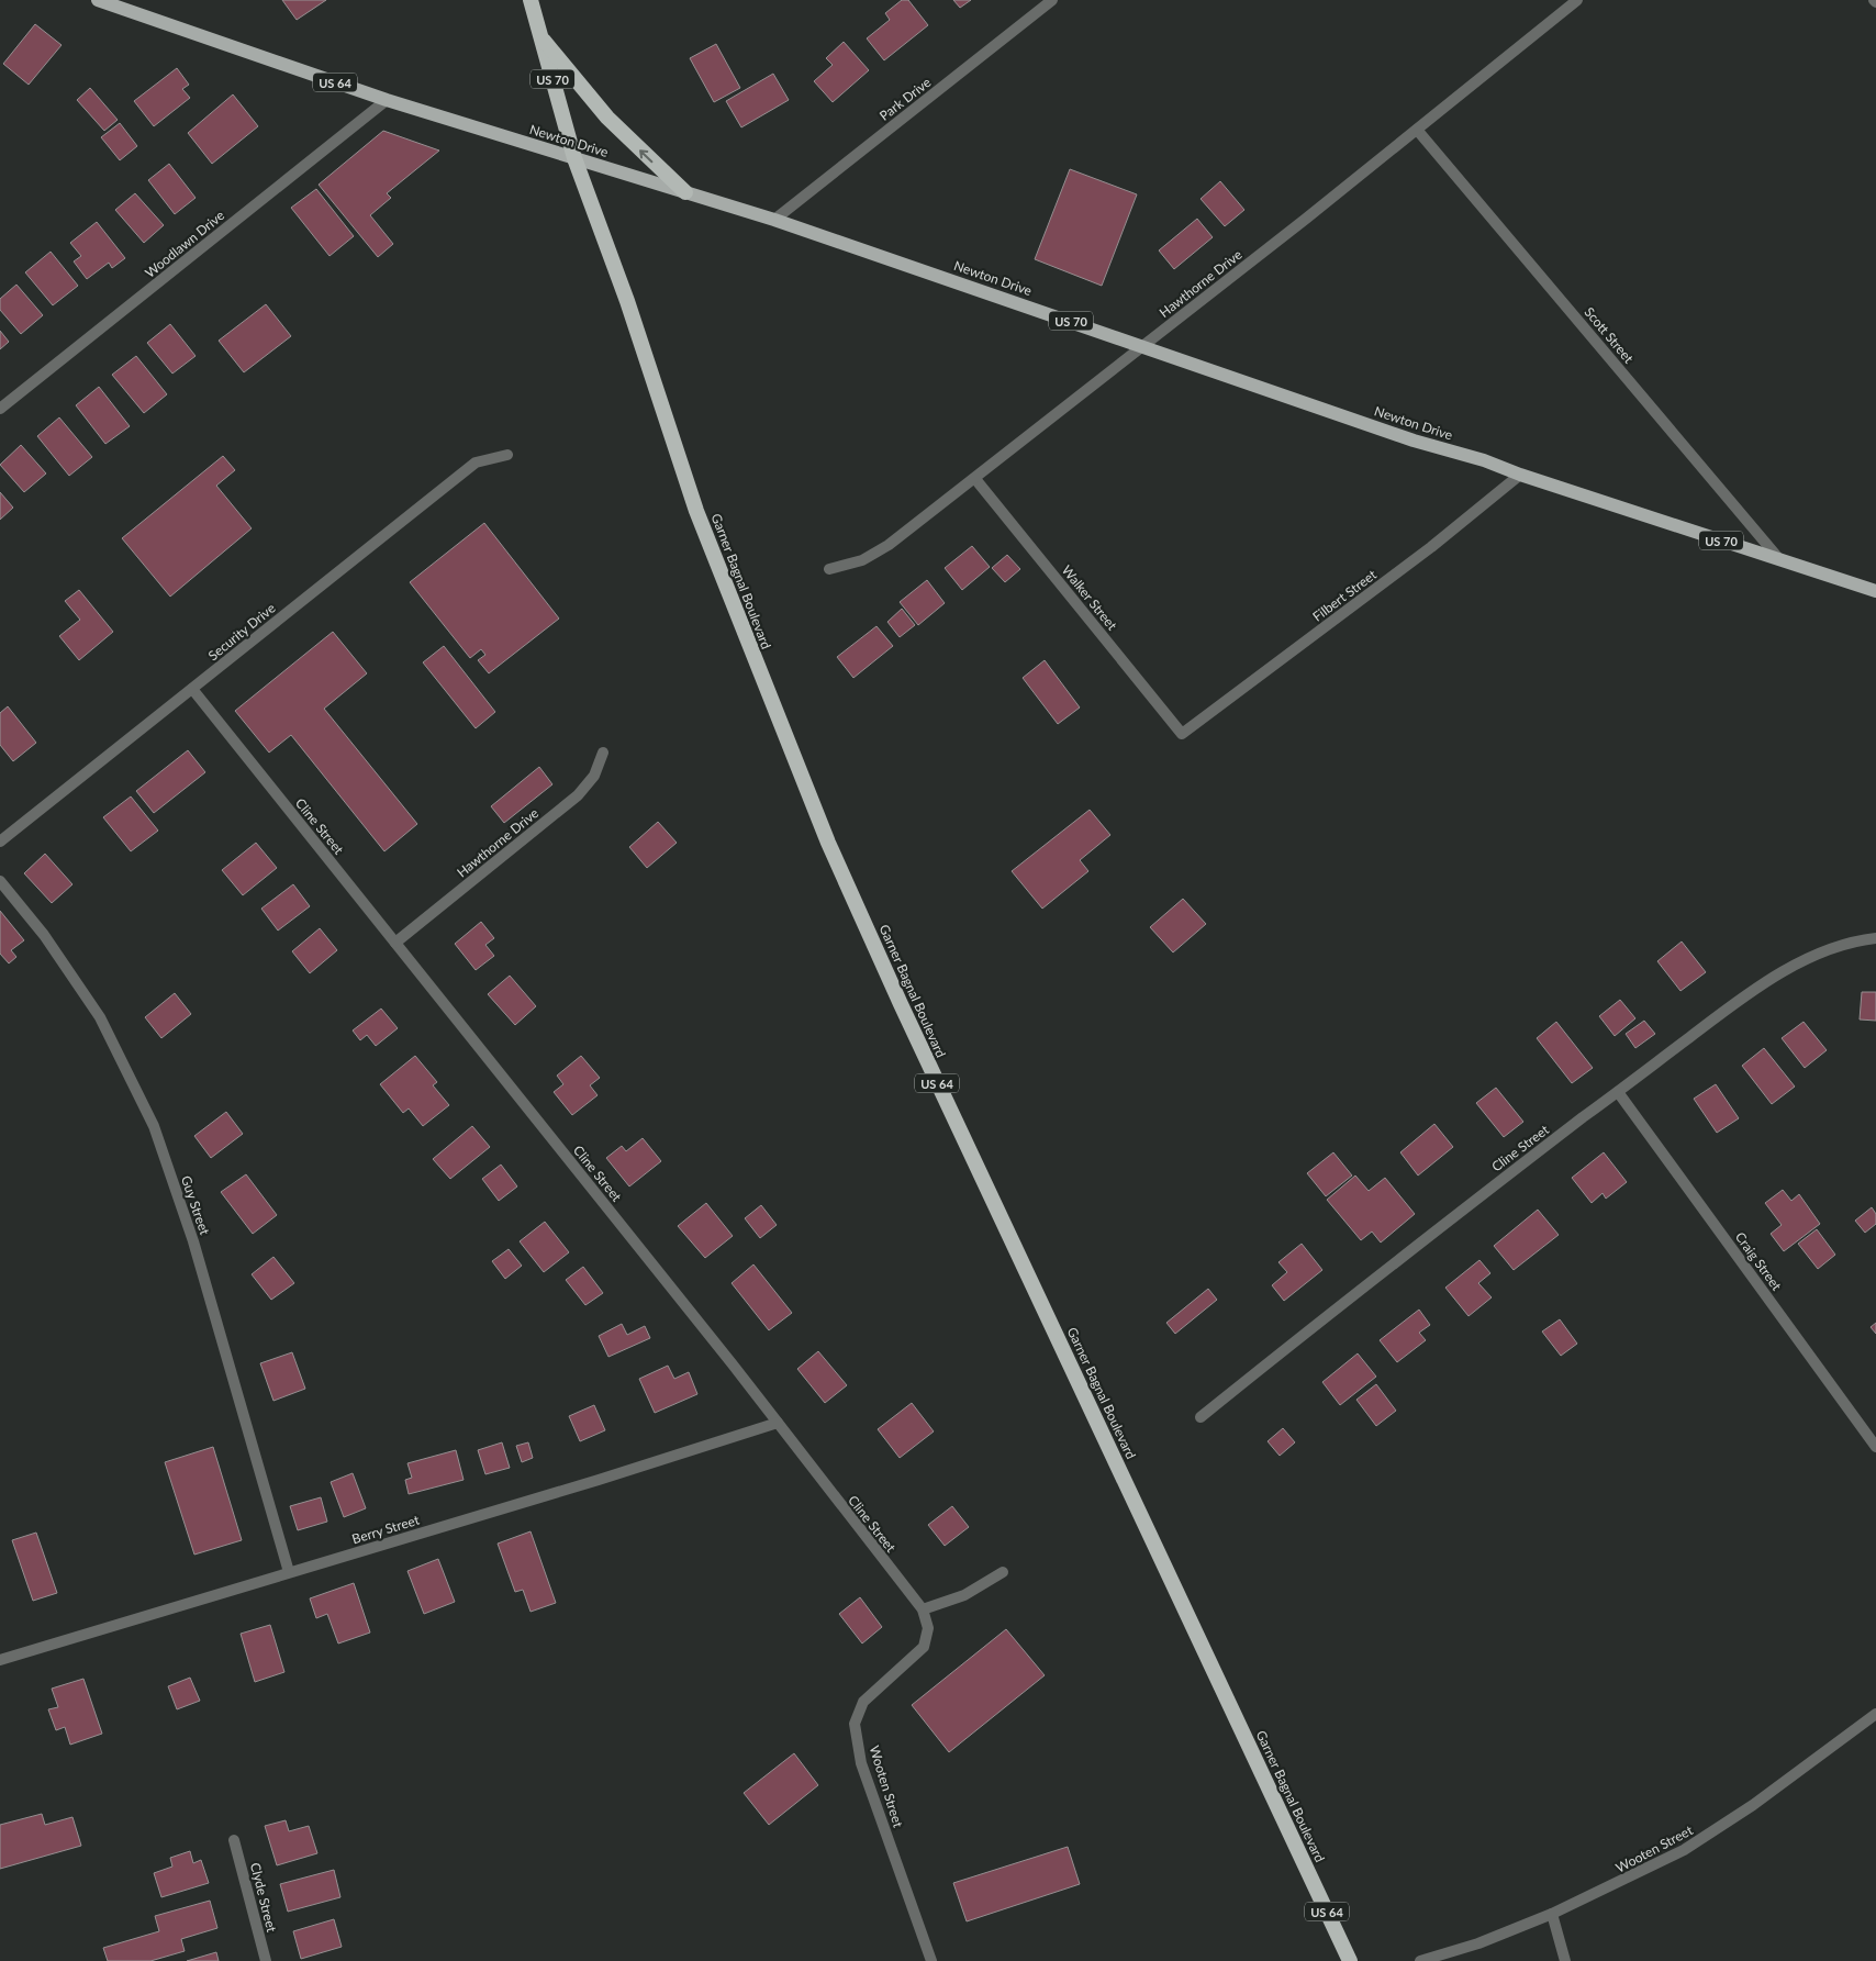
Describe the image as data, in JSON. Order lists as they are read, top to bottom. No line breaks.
{"streets":{"highway":["US 70","US 64","Garner Bagnal Boulevard"],"main road":["Newton Drive"],"street":["Park Drive","Woodlawn Drive","Hawthorne Drive","Scott Street","Filbert Street","Walker Street","Security Drive","Cline Street","Guy Street","Craig Street","Berry Street","Wooten Street","Clyde Street"]},"crossings":[["Park Drive","Newton Drive"],["Newton Drive","Woodlawn Drive"],["Newton Drive","Hawthorne Drive"],["Newton Drive","Scott Street"],["Newton Drive","Garner Bagnal Boulevard"],["Newton Drive","Filbert Street"],["Hawthorne Drive","Scott Street"],["Hawthorne Drive","Walker Street"],["Hawthorne Drive","Cline Street"],["Filbert Street","Walker Street"],["Security Drive","Cline Street"],["Cline Street","Craig Street"],["Cline Street","Berry Street"],["Cline Street","Wooten Street"],["Guy Street","Berry Street"]]}
